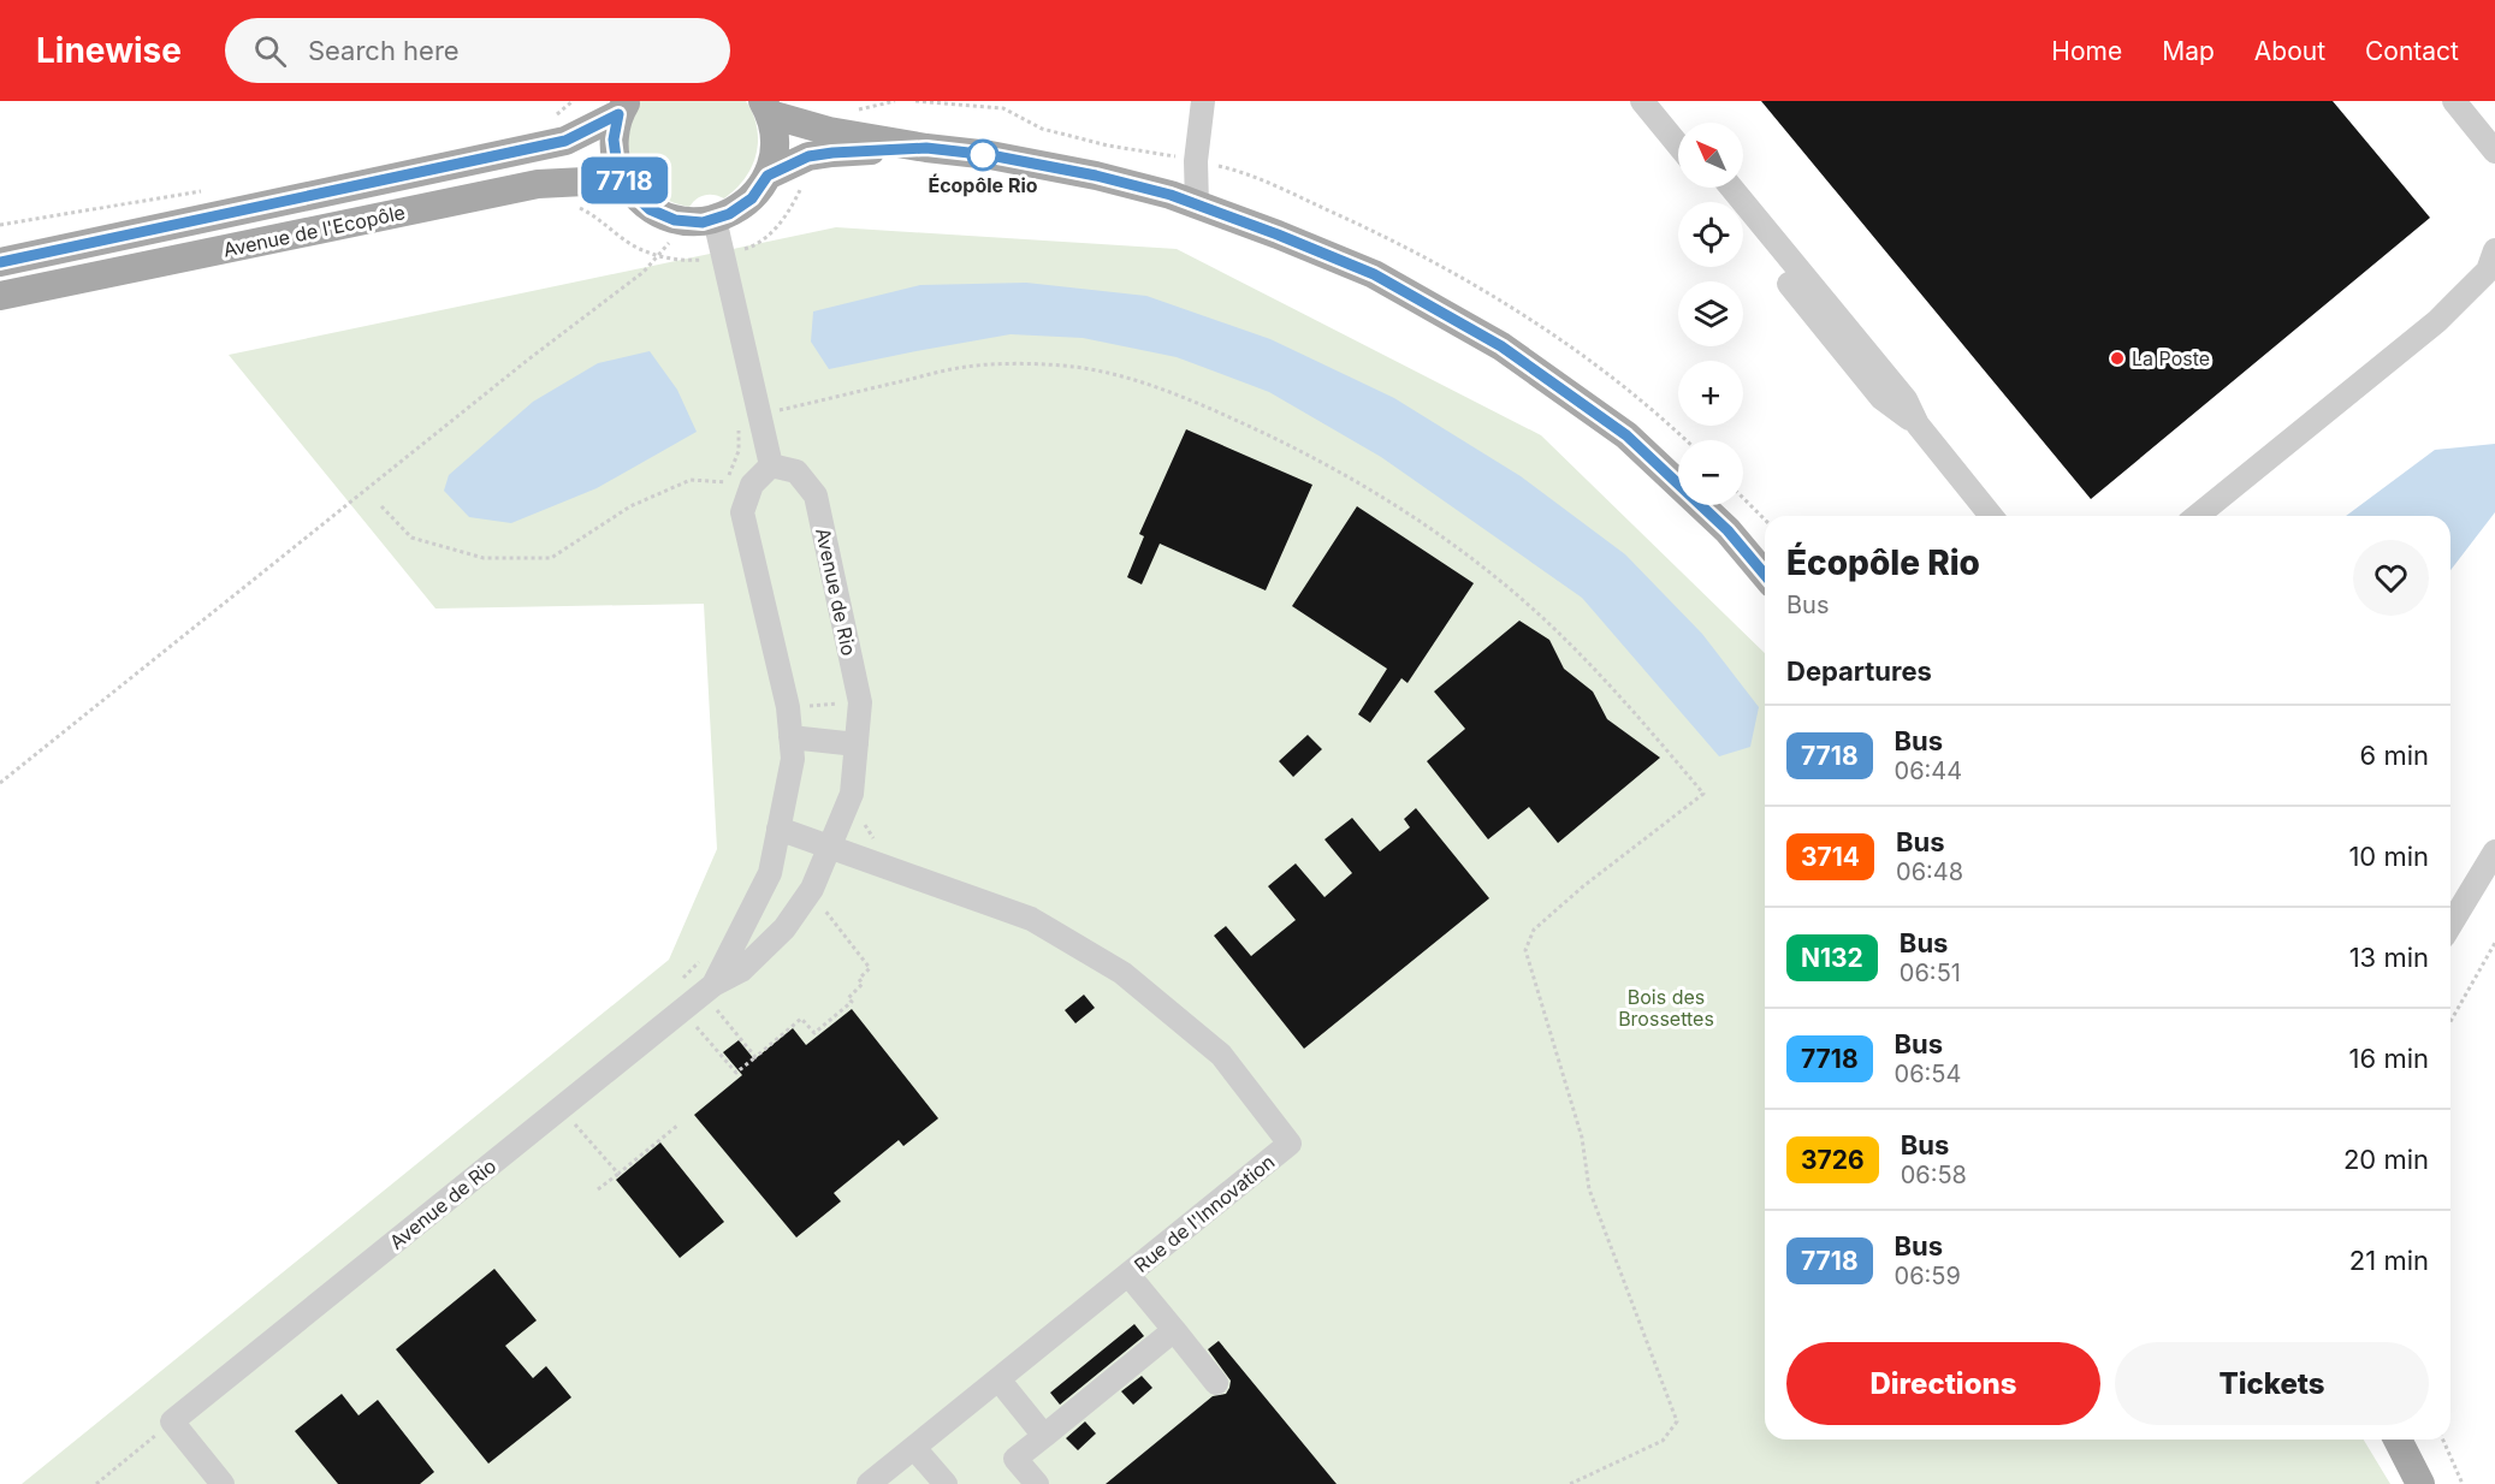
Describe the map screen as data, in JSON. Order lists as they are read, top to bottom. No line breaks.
{"streets":{"main road":["Avenue de l'Ecopôle"],"street":["Avenue de Rio","Rue de l'Innovation"]},"crossings":[["Avenue de Rio","Rue de l'Innovation"]],"parks":["Bois des Brossettes"],"places":["Écopôle Rio","La Poste"],"lines":["bus line 7718"],"north":"top left","page":{"header":"Linewise","search":"Search here","nav":["Home","Map","About","Contact"],"on_map":"7718","map_buttons":["+","−"],"heading":[["Écopôle Rio","Bus"],"Departures"],"list":[{"mark":"7718","name":"Bus","note":"06:44","value":"6 min"},{"mark":"3714","name":"Bus","note":"06:48","value":"10 min"},{"mark":"N132","name":"Bus","note":"06:51","value":"13 min"},{"mark":"7718","name":"Bus","note":"06:54","value":"16 min"},{"mark":"3726","name":"Bus","note":"06:58","value":"20 min"},{"mark":"7718","name":"Bus","note":"06:59","value":"21 min"}],"buttons":["Directions","Tickets"]}}
